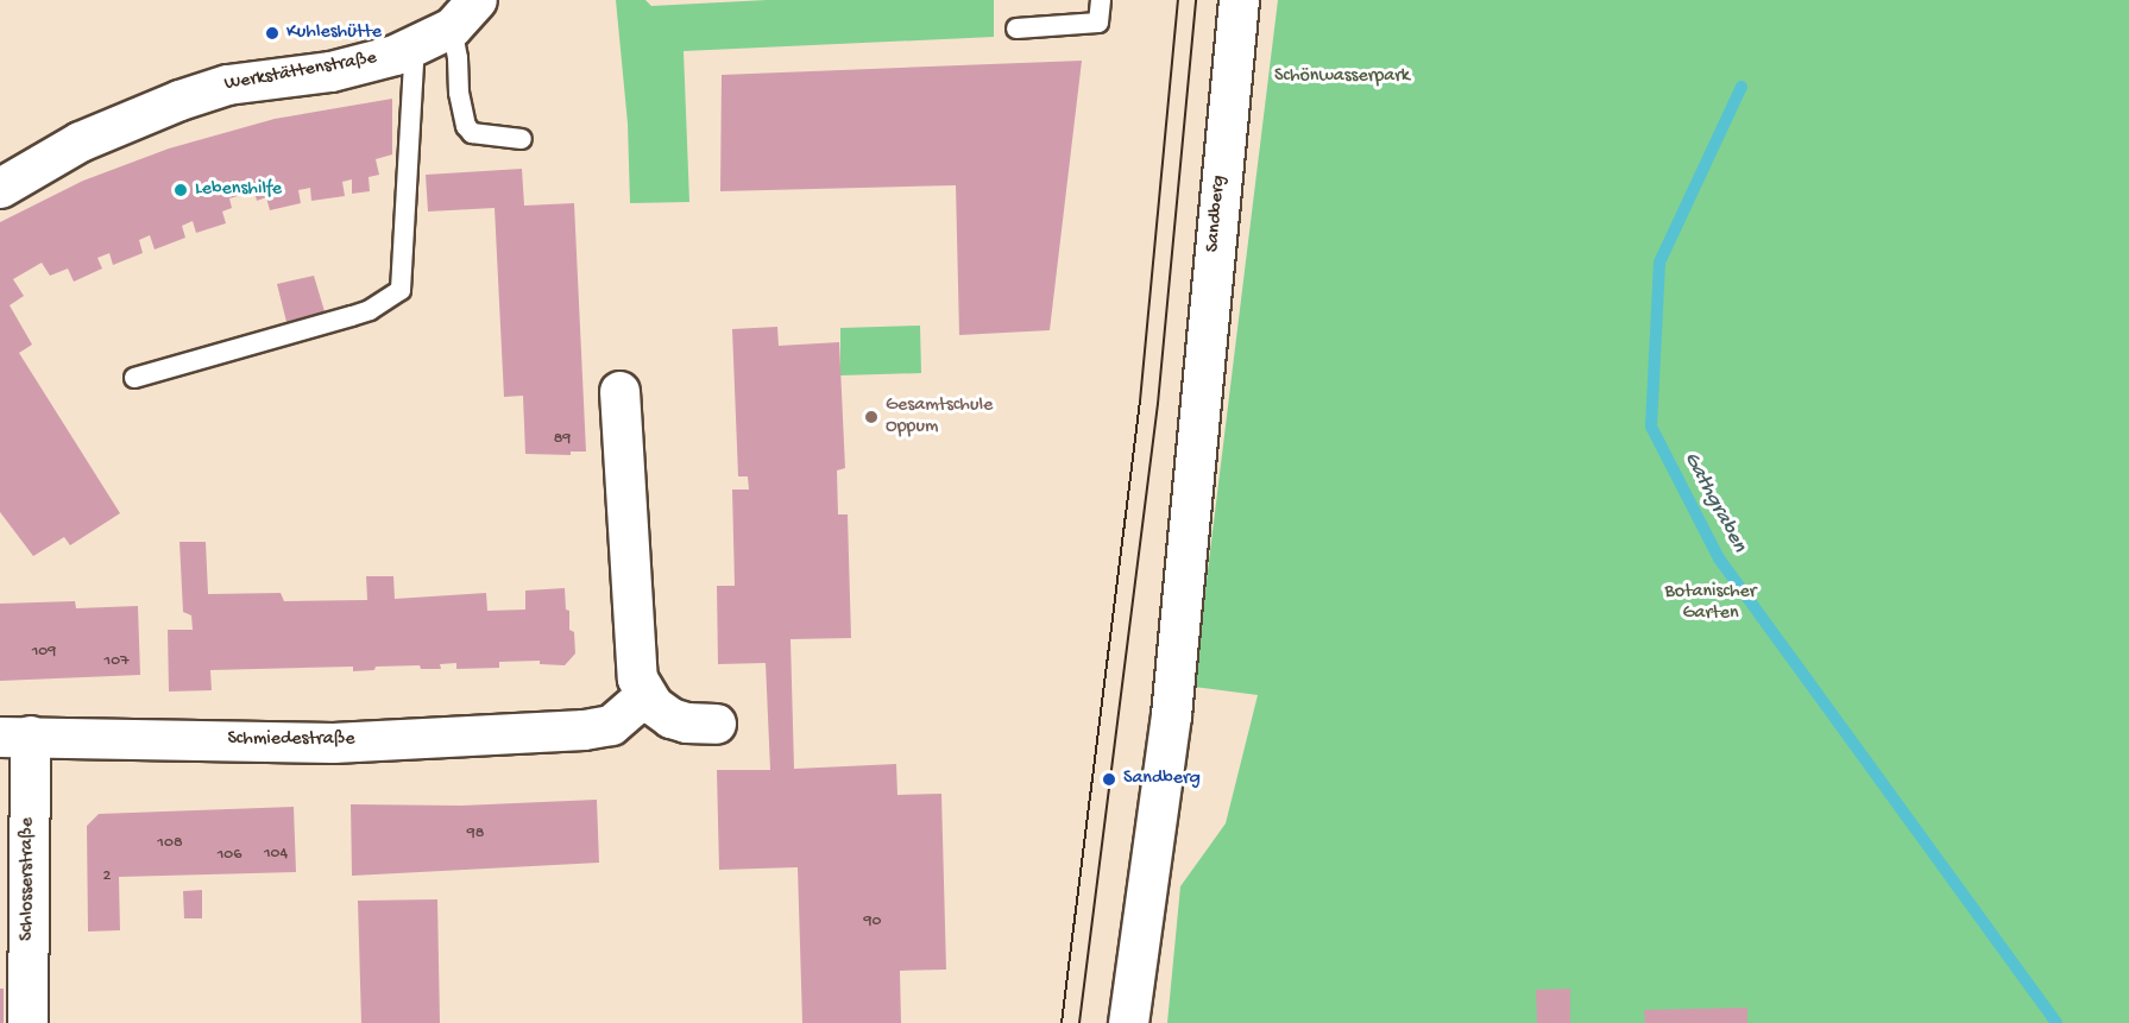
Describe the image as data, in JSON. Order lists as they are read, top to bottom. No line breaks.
{"streets":{"street":["Werkstättenstraße","Sandberg","Schmiedestraße","Schlosserstraße"]},"crossings":[["Schmiedestraße","Schlosserstraße"]],"water":["Gathgraben"],"parks":["Schönwasserpark","Botanischer Garten"],"places":["Kuhleshütte","Lebenshilfe","Gesamtschule Oppum","Sandberg"],"house_numbers":["89","109","107","98","108","104","106","2","90"]}
